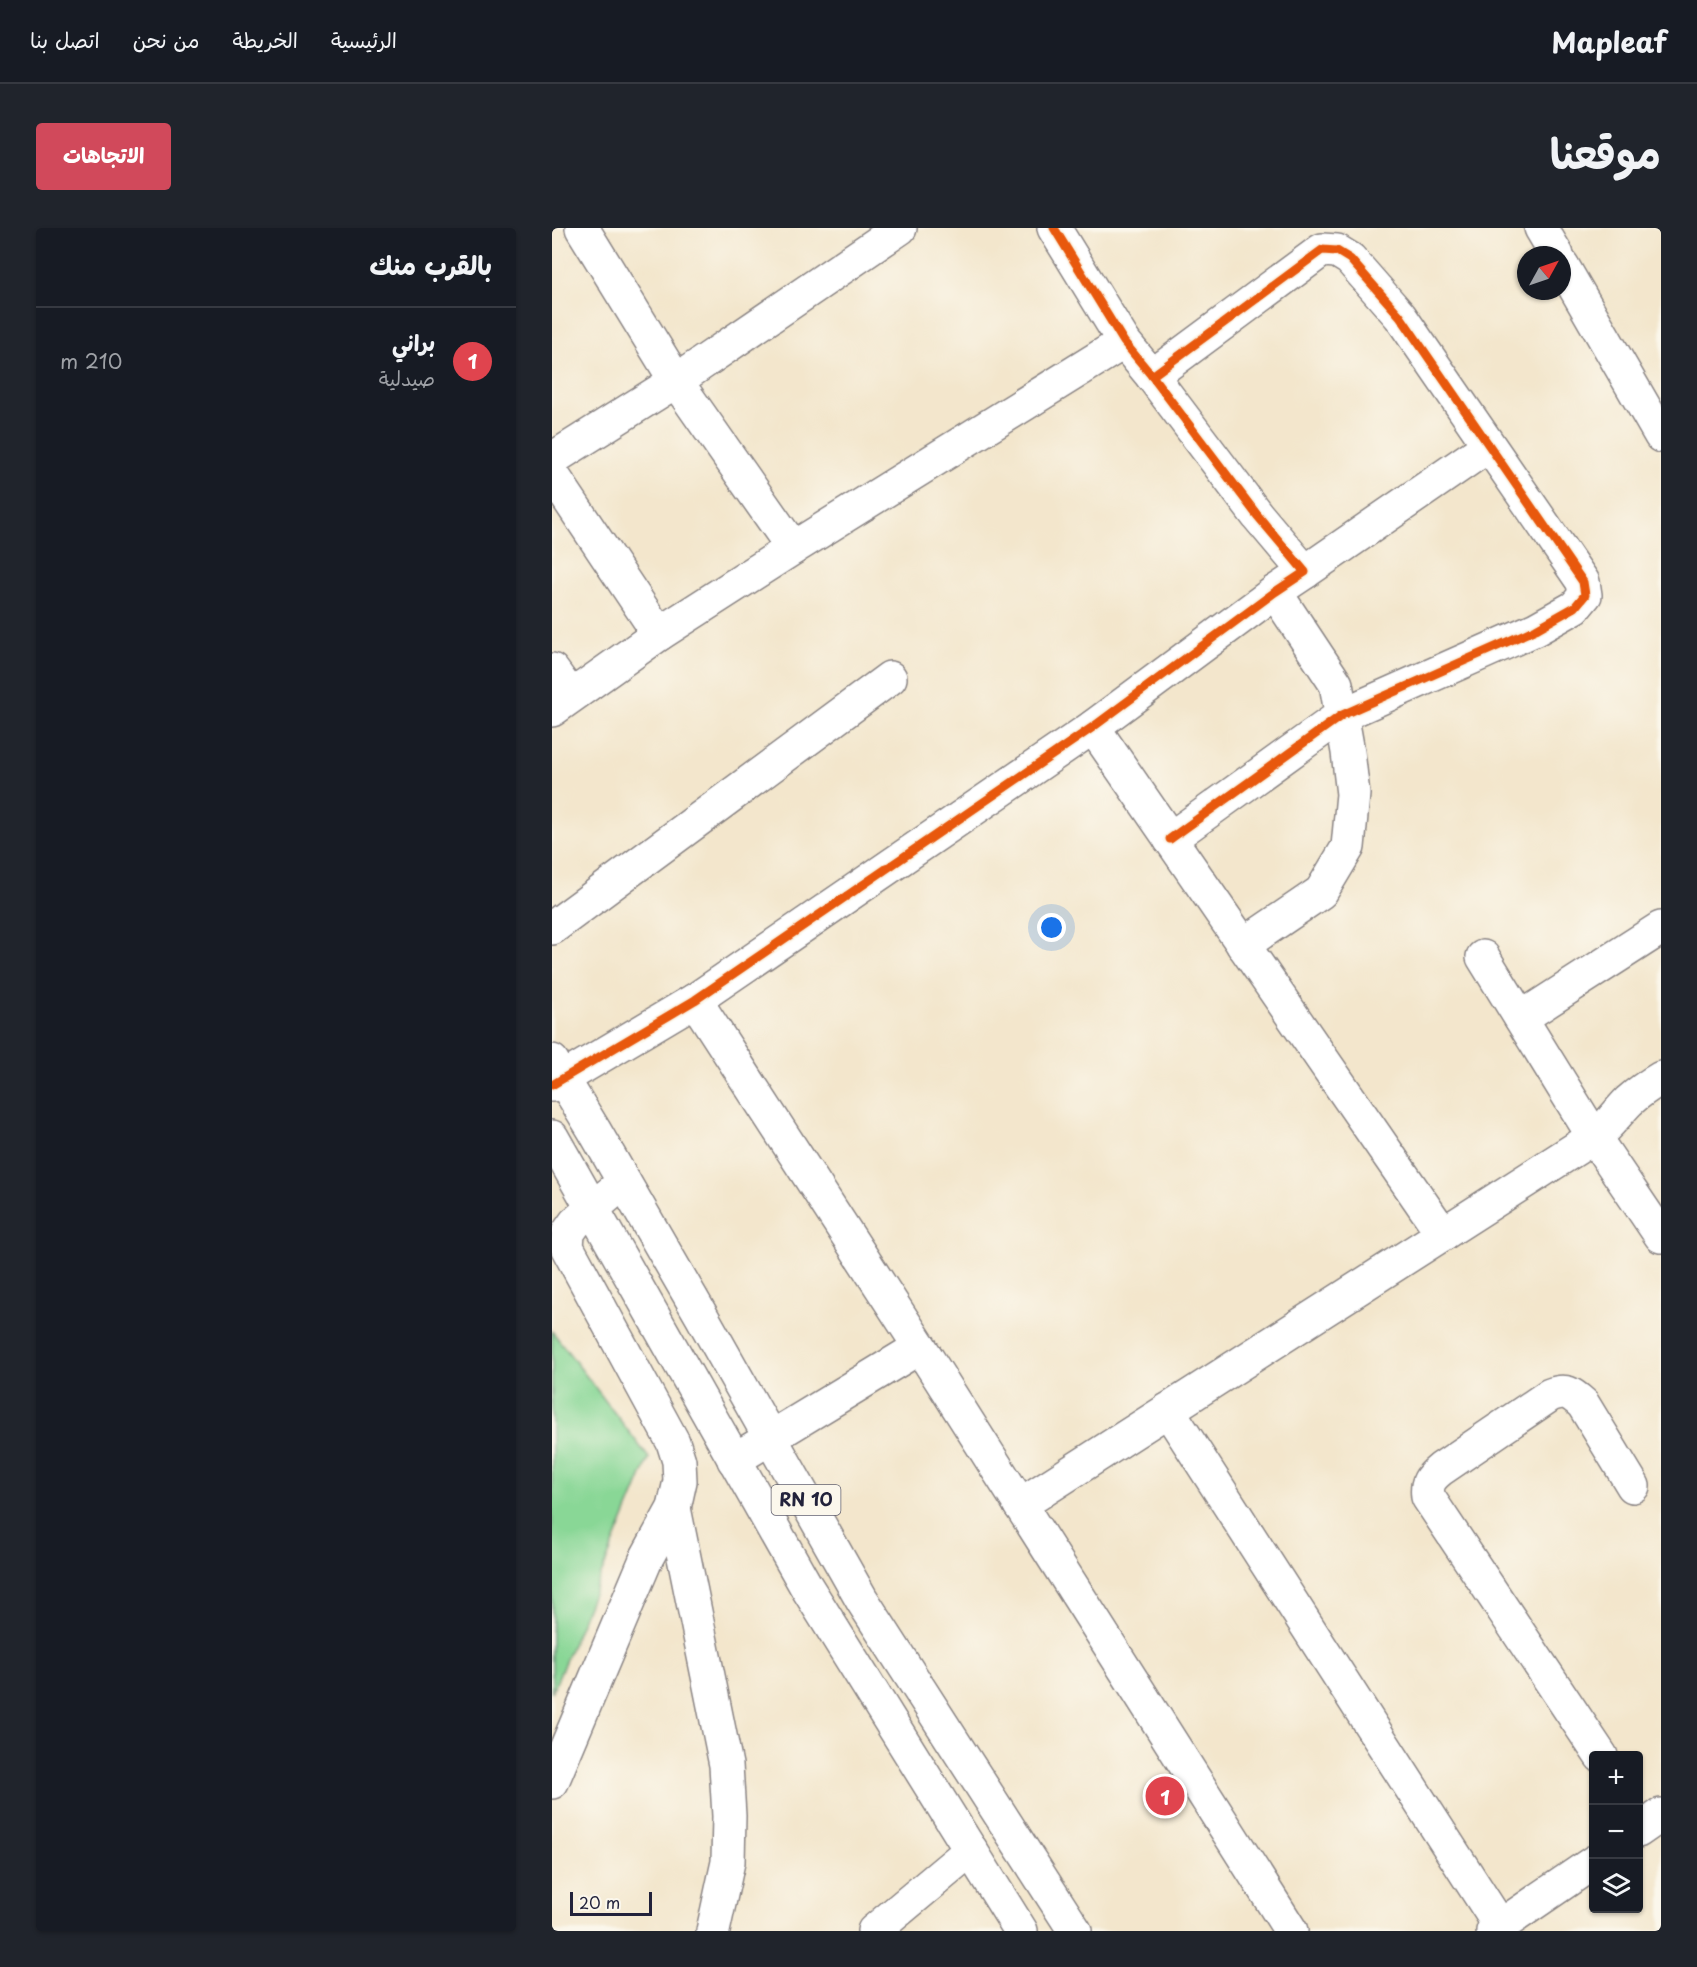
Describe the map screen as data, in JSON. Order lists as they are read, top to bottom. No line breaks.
{"streets":{"street":["RN 10"]},"scale_bar":"20 m","north":"top right","page":{"header":"Mapleaf","nav":["الرئيسية","الخريطة","من نحن","اتصل بنا"],"title":"موقعنا","buttons":"الاتجاهات","heading":"بالقرب منك","list":[{"mark":"1","name":"براني","note":"صيدلية","value":"210 m"}],"map_buttons":["+","−"],"pins":"1","scale":"20 m"}}
